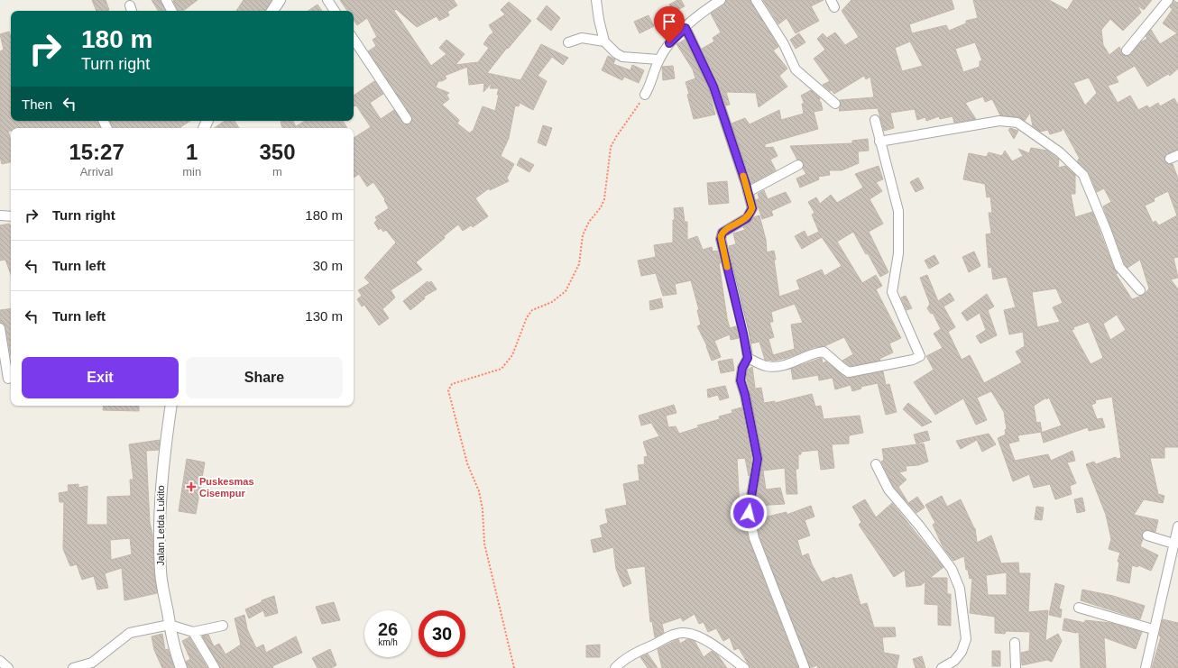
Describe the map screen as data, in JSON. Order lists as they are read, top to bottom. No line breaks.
{"streets":{"street":["Jalan Letda Lukito"]},"places":{"health":["Puskesmas Cisempur"]},"page":{"turn":["180 m","Turn right"],"then":"Then","eta":["15:27","Arrival","1","min","350","m"],"list":[{"name":"Turn right","value":"180 m"},{"name":"Turn left","value":"30 m"},{"name":"Turn left","value":"130 m"}],"buttons":["Exit","Share"],"speed":"26 km/h","limit":"30"}}
